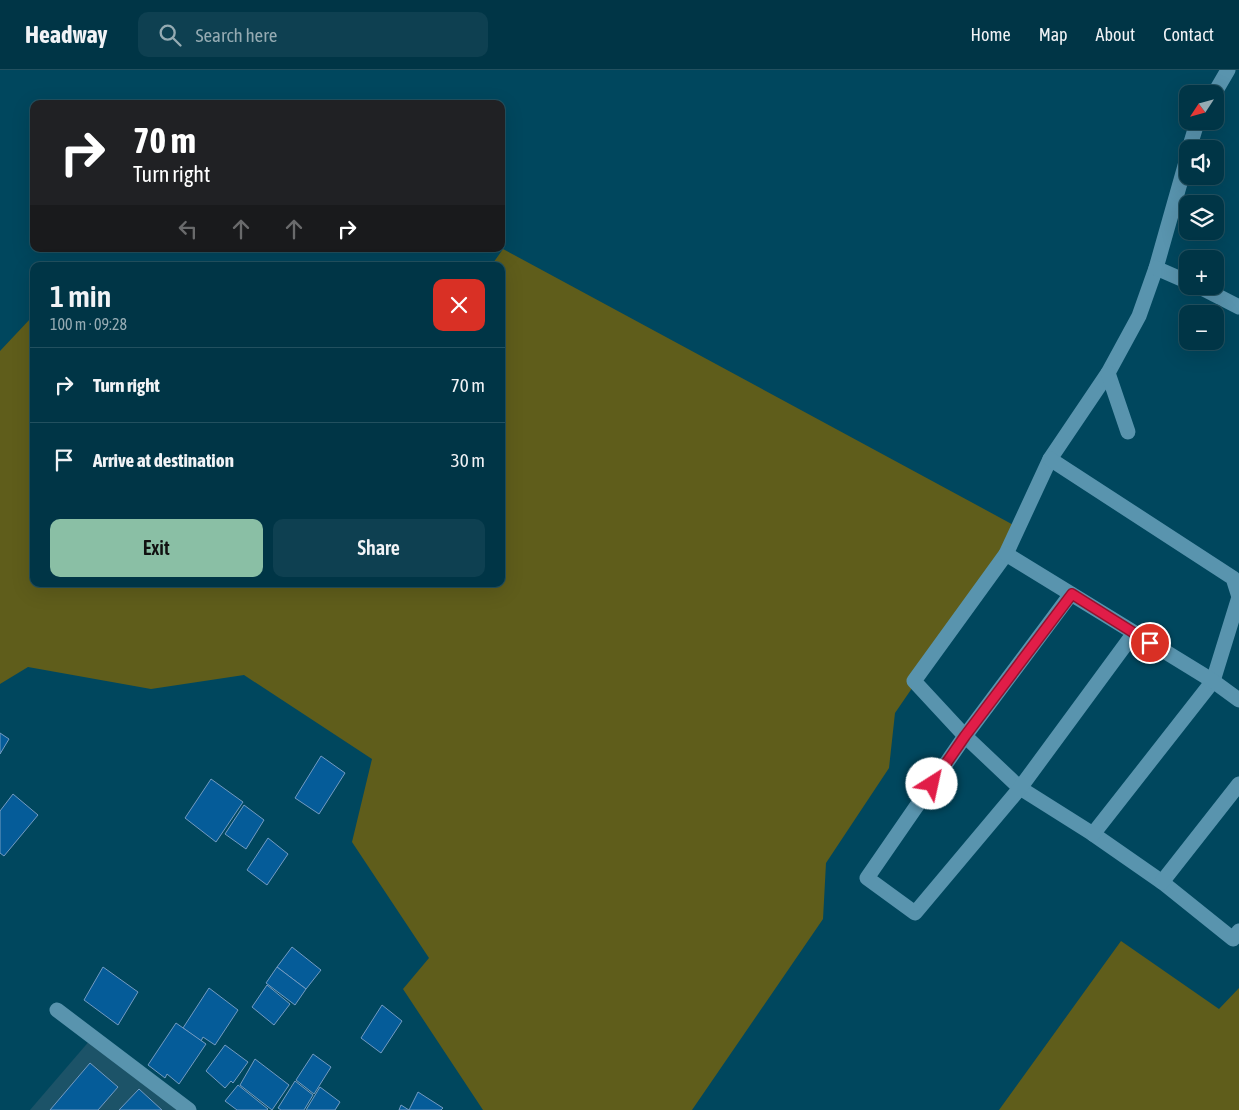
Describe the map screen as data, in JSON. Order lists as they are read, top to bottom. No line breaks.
{"north":"bottom left","page":{"header":"Headway","search":"Search here","nav":["Home","Map","About","Contact"],"map_buttons":["+","−"],"turn":["70 m","Turn right"],"heading":["1 min","100 m · 09:28"],"list":[{"name":"Turn right","value":"70 m"},{"name":"Arrive at destination","value":"30 m"}],"buttons":["Exit","Share"]}}
